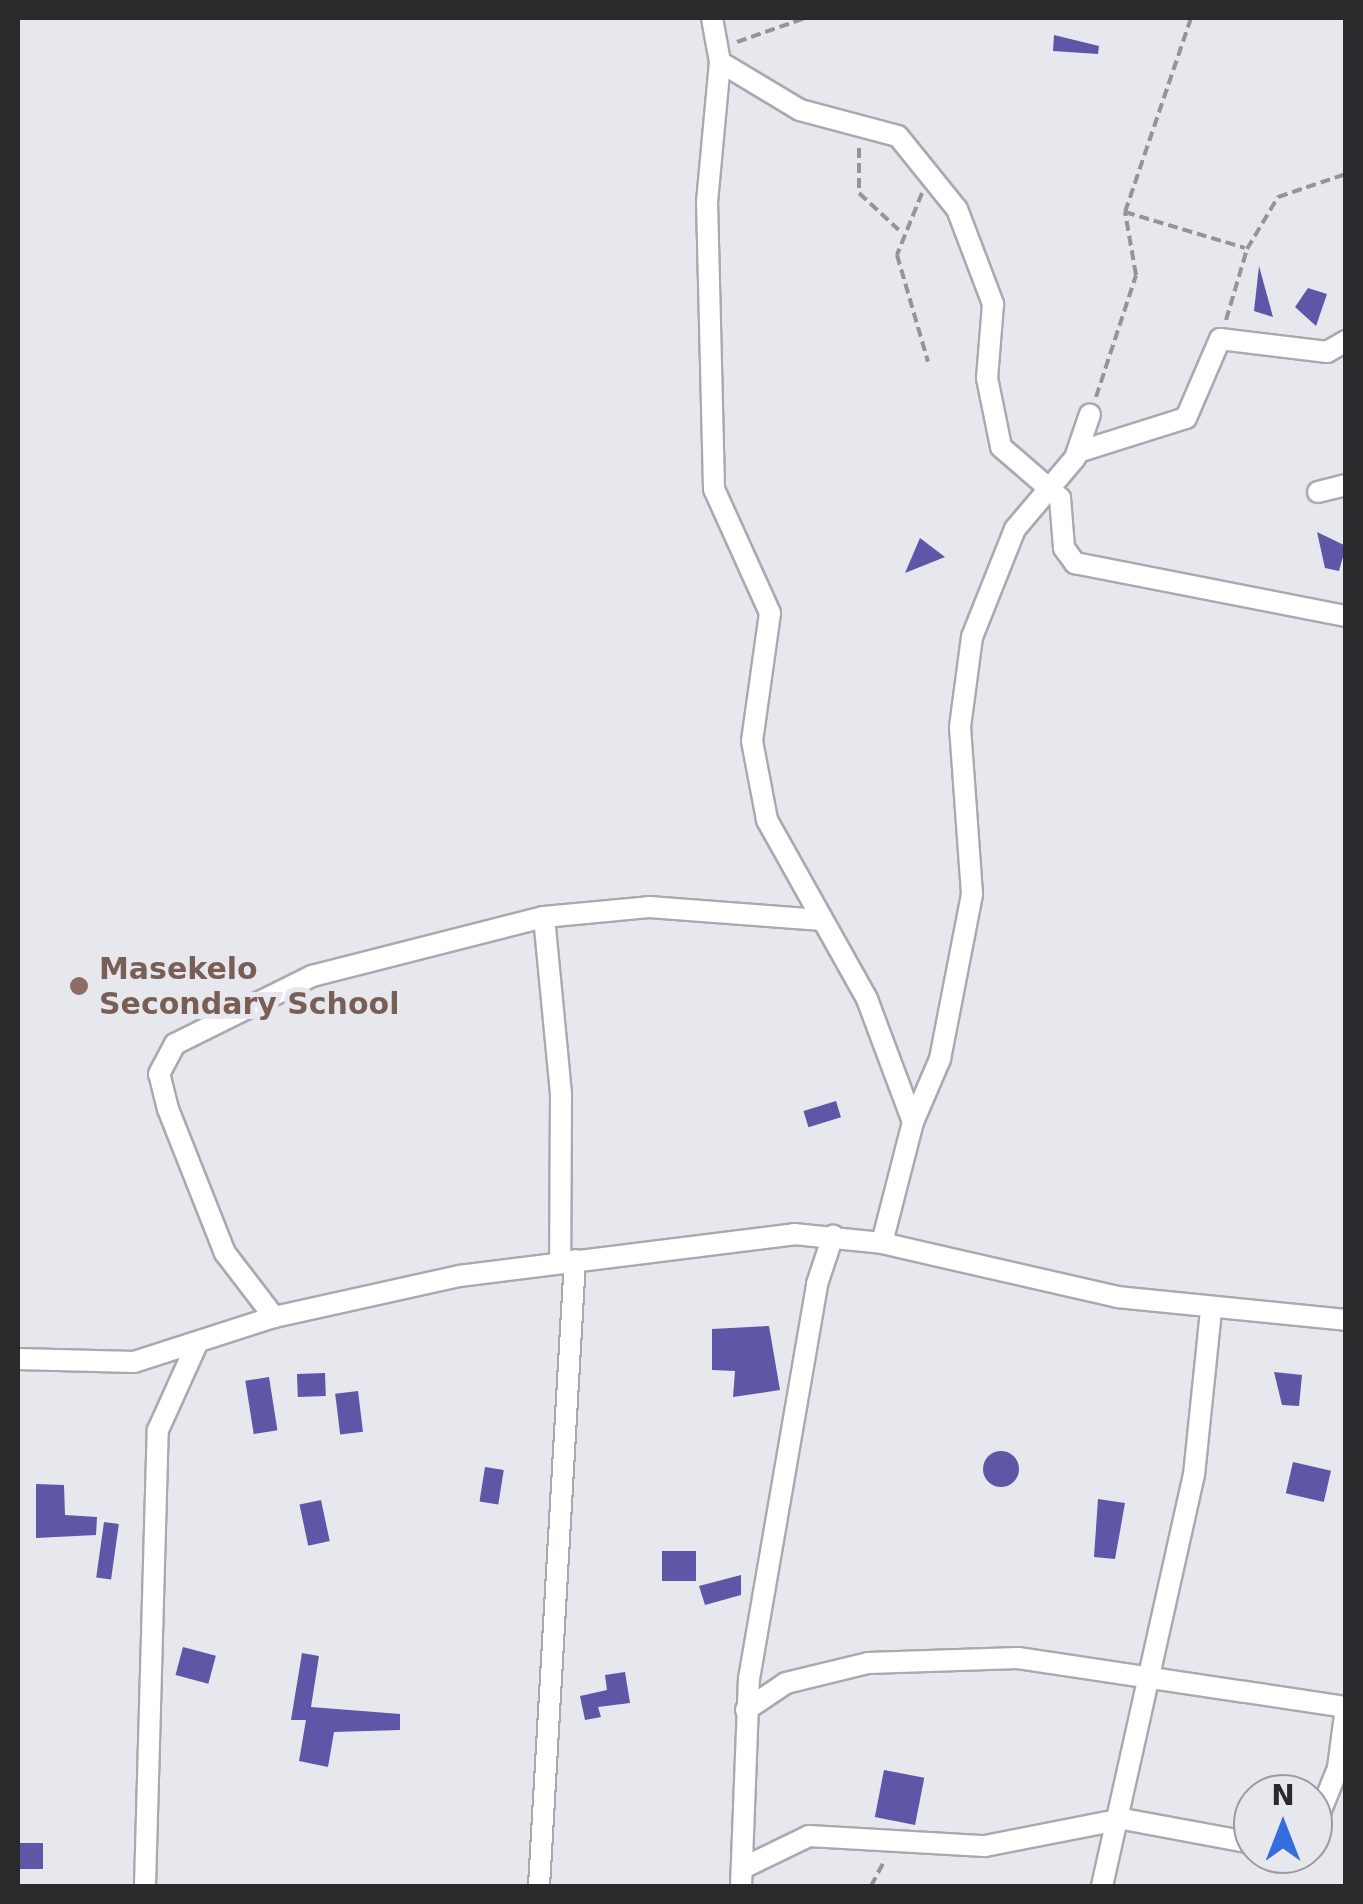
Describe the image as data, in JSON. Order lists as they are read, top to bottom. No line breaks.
{"places":["Masekelo Secondary School"],"north":"top"}
